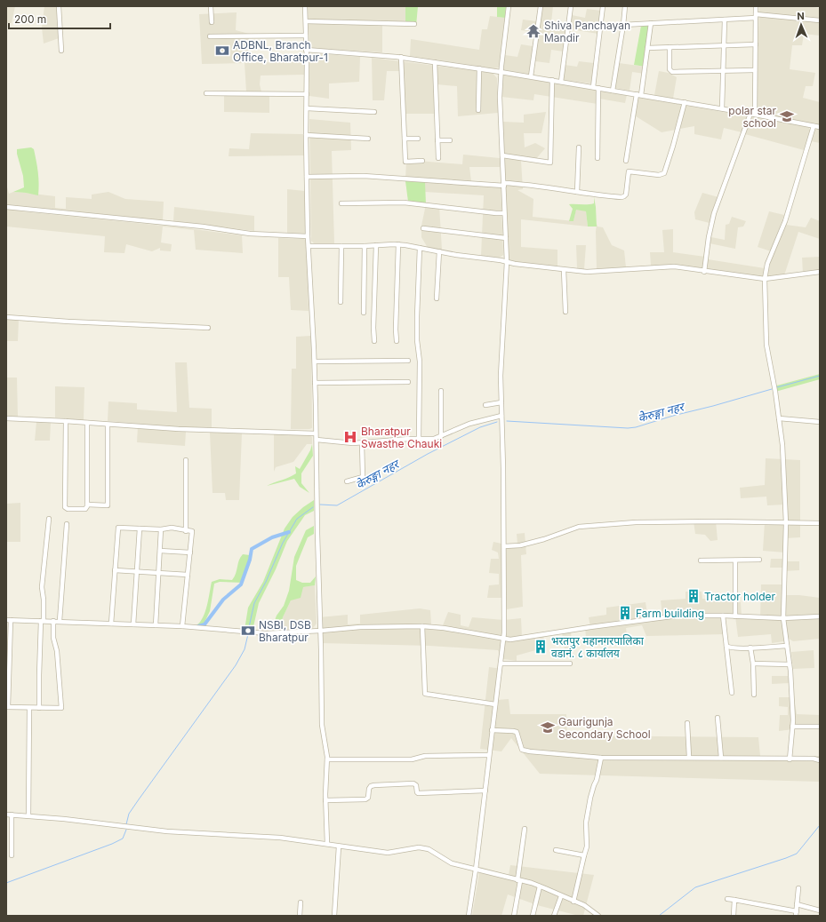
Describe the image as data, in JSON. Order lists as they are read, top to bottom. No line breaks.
{"water":["केेरुङ्गा नहर","केरुङ्गा नहर"],"places":{"temple":["Shiva Panchayan Mandir"],"bank":["ADBNL, Branch Office, Bharatpur-1","NSBI, DSB Bharatpur"],"school or university":["polar star school","Gaurigunja Secondary School"],"hospital":["Bharatpur Swasthe Chauki"],"building":["Tractor holder","Farm building","भरतपुर महानगरपालिका वडानं. ८ कार्यालय"]},"scale_bar":"200 m","north":"top"}
